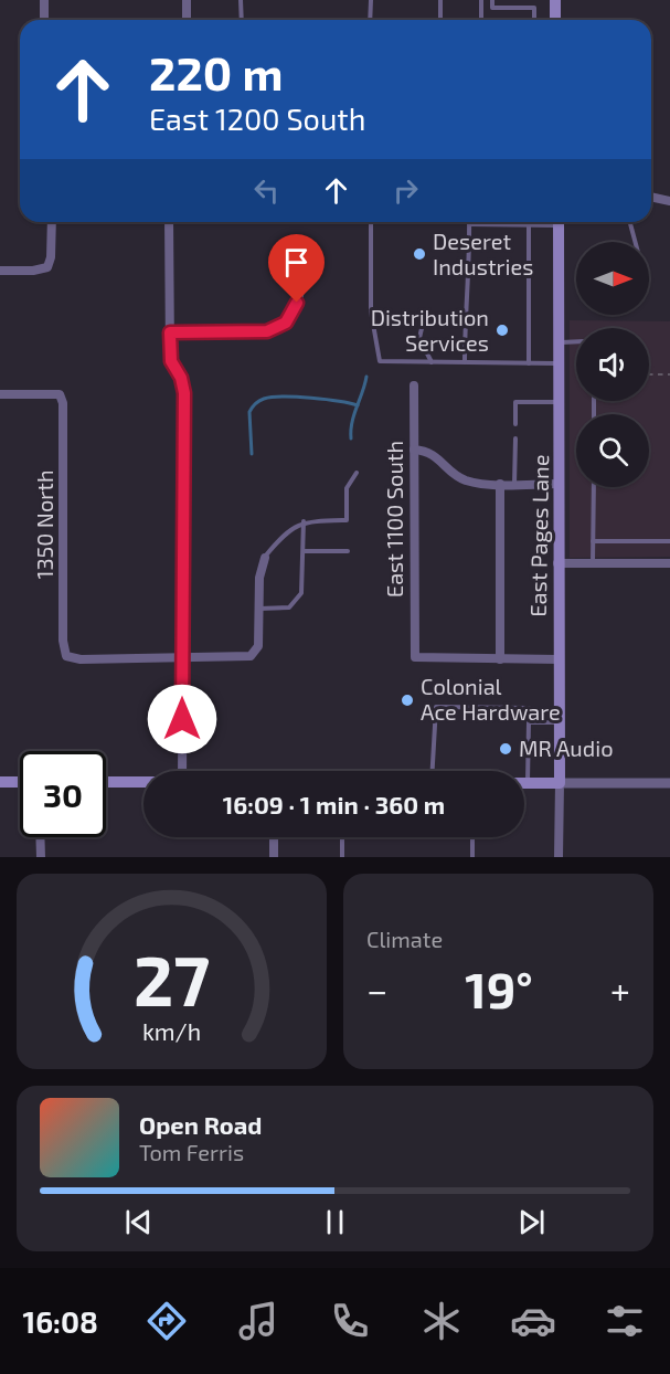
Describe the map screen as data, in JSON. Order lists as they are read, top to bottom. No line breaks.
{"streets":{"main road":["East Pages Lane"],"street":["East 1100 South","1350 North"]},"places":["Deseret Industries","Distribution Services","Colonial Ace Hardware","MR Audio"],"north":"right","page":{"turn":["220 m","East 1200 South"],"limit":"30","trip":"16:09 · 1 min · 360 m","tile":"Climate","heat":["−","19°","+"],"song":["Open Road","Tom Ferris"],"tabs":"16:08","gauge":["27","km/h"]}}
